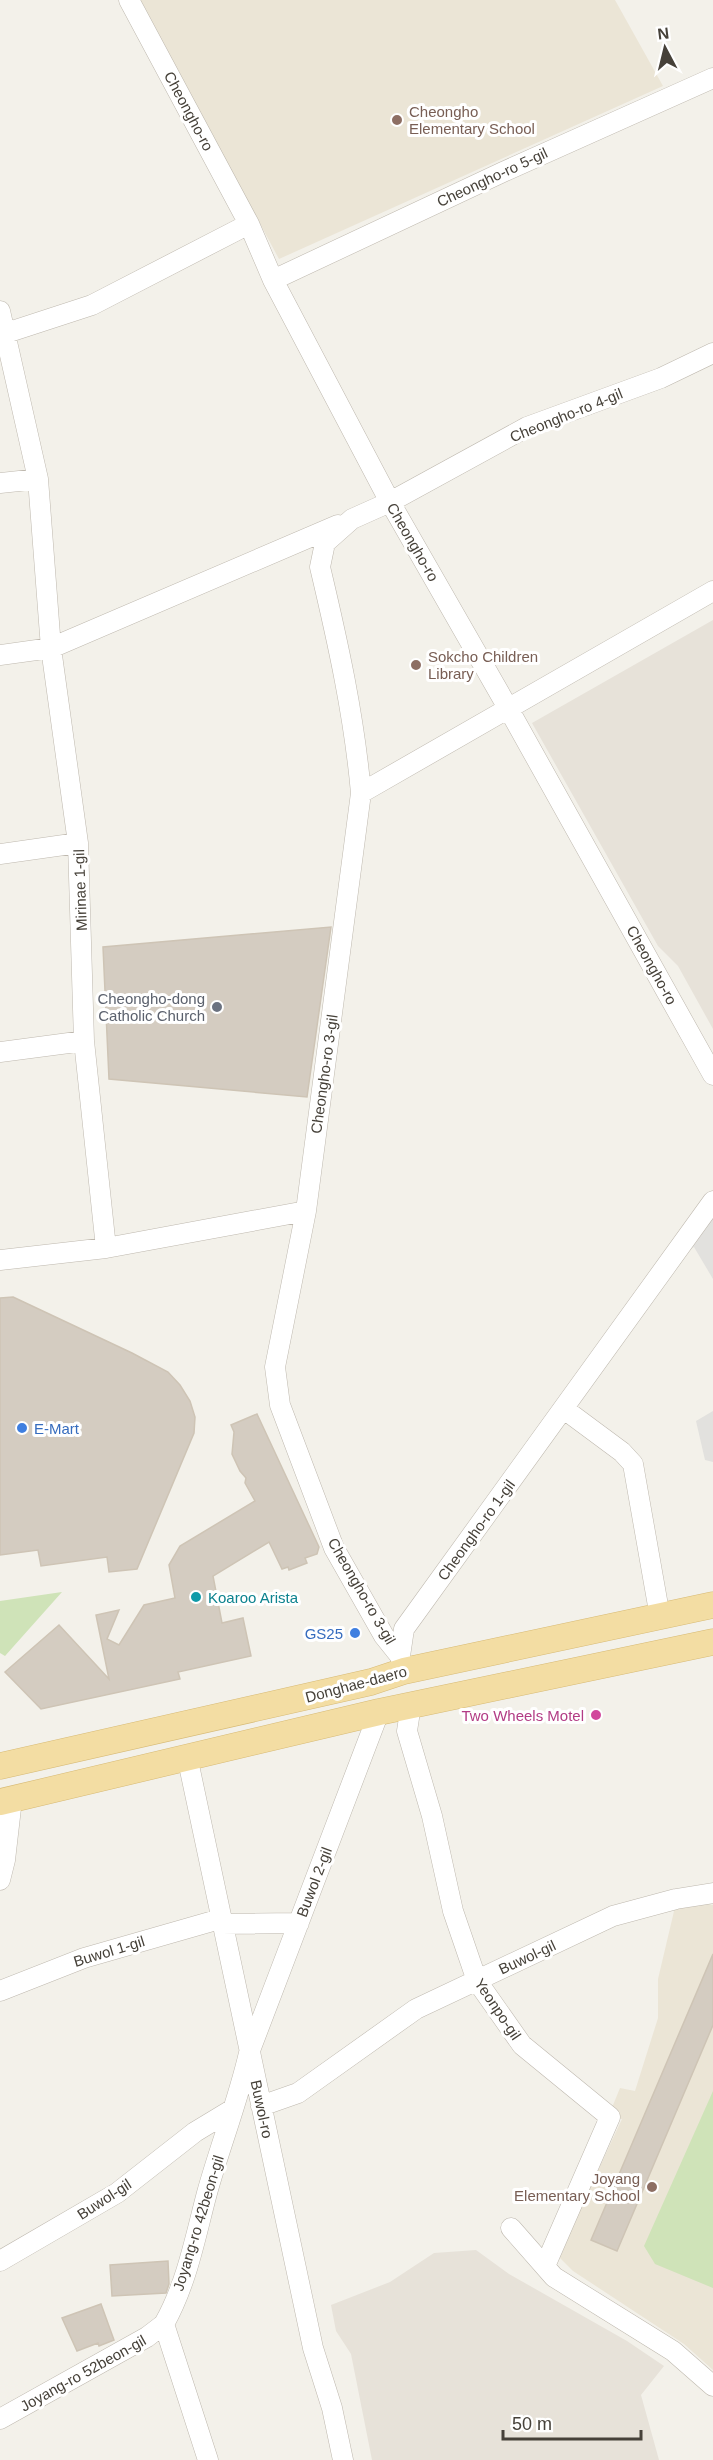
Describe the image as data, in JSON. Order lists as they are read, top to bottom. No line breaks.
{"streets":{"main road":["Donghae-daero"],"street":["Cheongho-ro","Cheongho-ro 5-gil","Cheongho-ro 4-gil","Mirinae 1-gil","Cheongho-ro 3-gil","Cheongho-ro 1-gil","Buwol 2-gil","Buwol 1-gil","Buwol-gil","Yeonpo-gil","Buwol-ro","Joyang-ro 42beon-gil","Joyang-ro 52beon-gil"]},"crossings":[["Cheongho-ro","Cheongho-ro 5-gil"],["Cheongho-ro","Cheongho-ro 4-gil"],["Cheongho-ro","Cheongho-ro 3-gil"],["Cheongho-ro 4-gil","Cheongho-ro 3-gil"],["Cheongho-ro 3-gil","Cheongho-ro 1-gil"],["Cheongho-ro 3-gil","Donghae-daero"],["Cheongho-ro 1-gil","Donghae-daero"],["Donghae-daero","Buwol 2-gil"],["Donghae-daero","Yeonpo-gil"],["Donghae-daero","Buwol-ro"],["Buwol 2-gil","Buwol 1-gil"],["Buwol 2-gil","Buwol-ro"],["Buwol 2-gil","Joyang-ro 42beon-gil"],["Buwol 1-gil","Buwol-ro"],["Buwol-gil","Yeonpo-gil"],["Buwol-gil","Buwol-ro"],["Buwol-gil","Joyang-ro 42beon-gil"],["Buwol-ro","Joyang-ro 42beon-gil"],["Joyang-ro 42beon-gil","Joyang-ro 52beon-gil"]],"places":["Cheongho Elementary School","Sokcho Children Library","Cheongho-dong Catholic Church","E-Mart","Koaroo Arista","GS25","Two Wheels Motel","Joyang Elementary School"],"scale_bar":"50 m","north":"top"}
